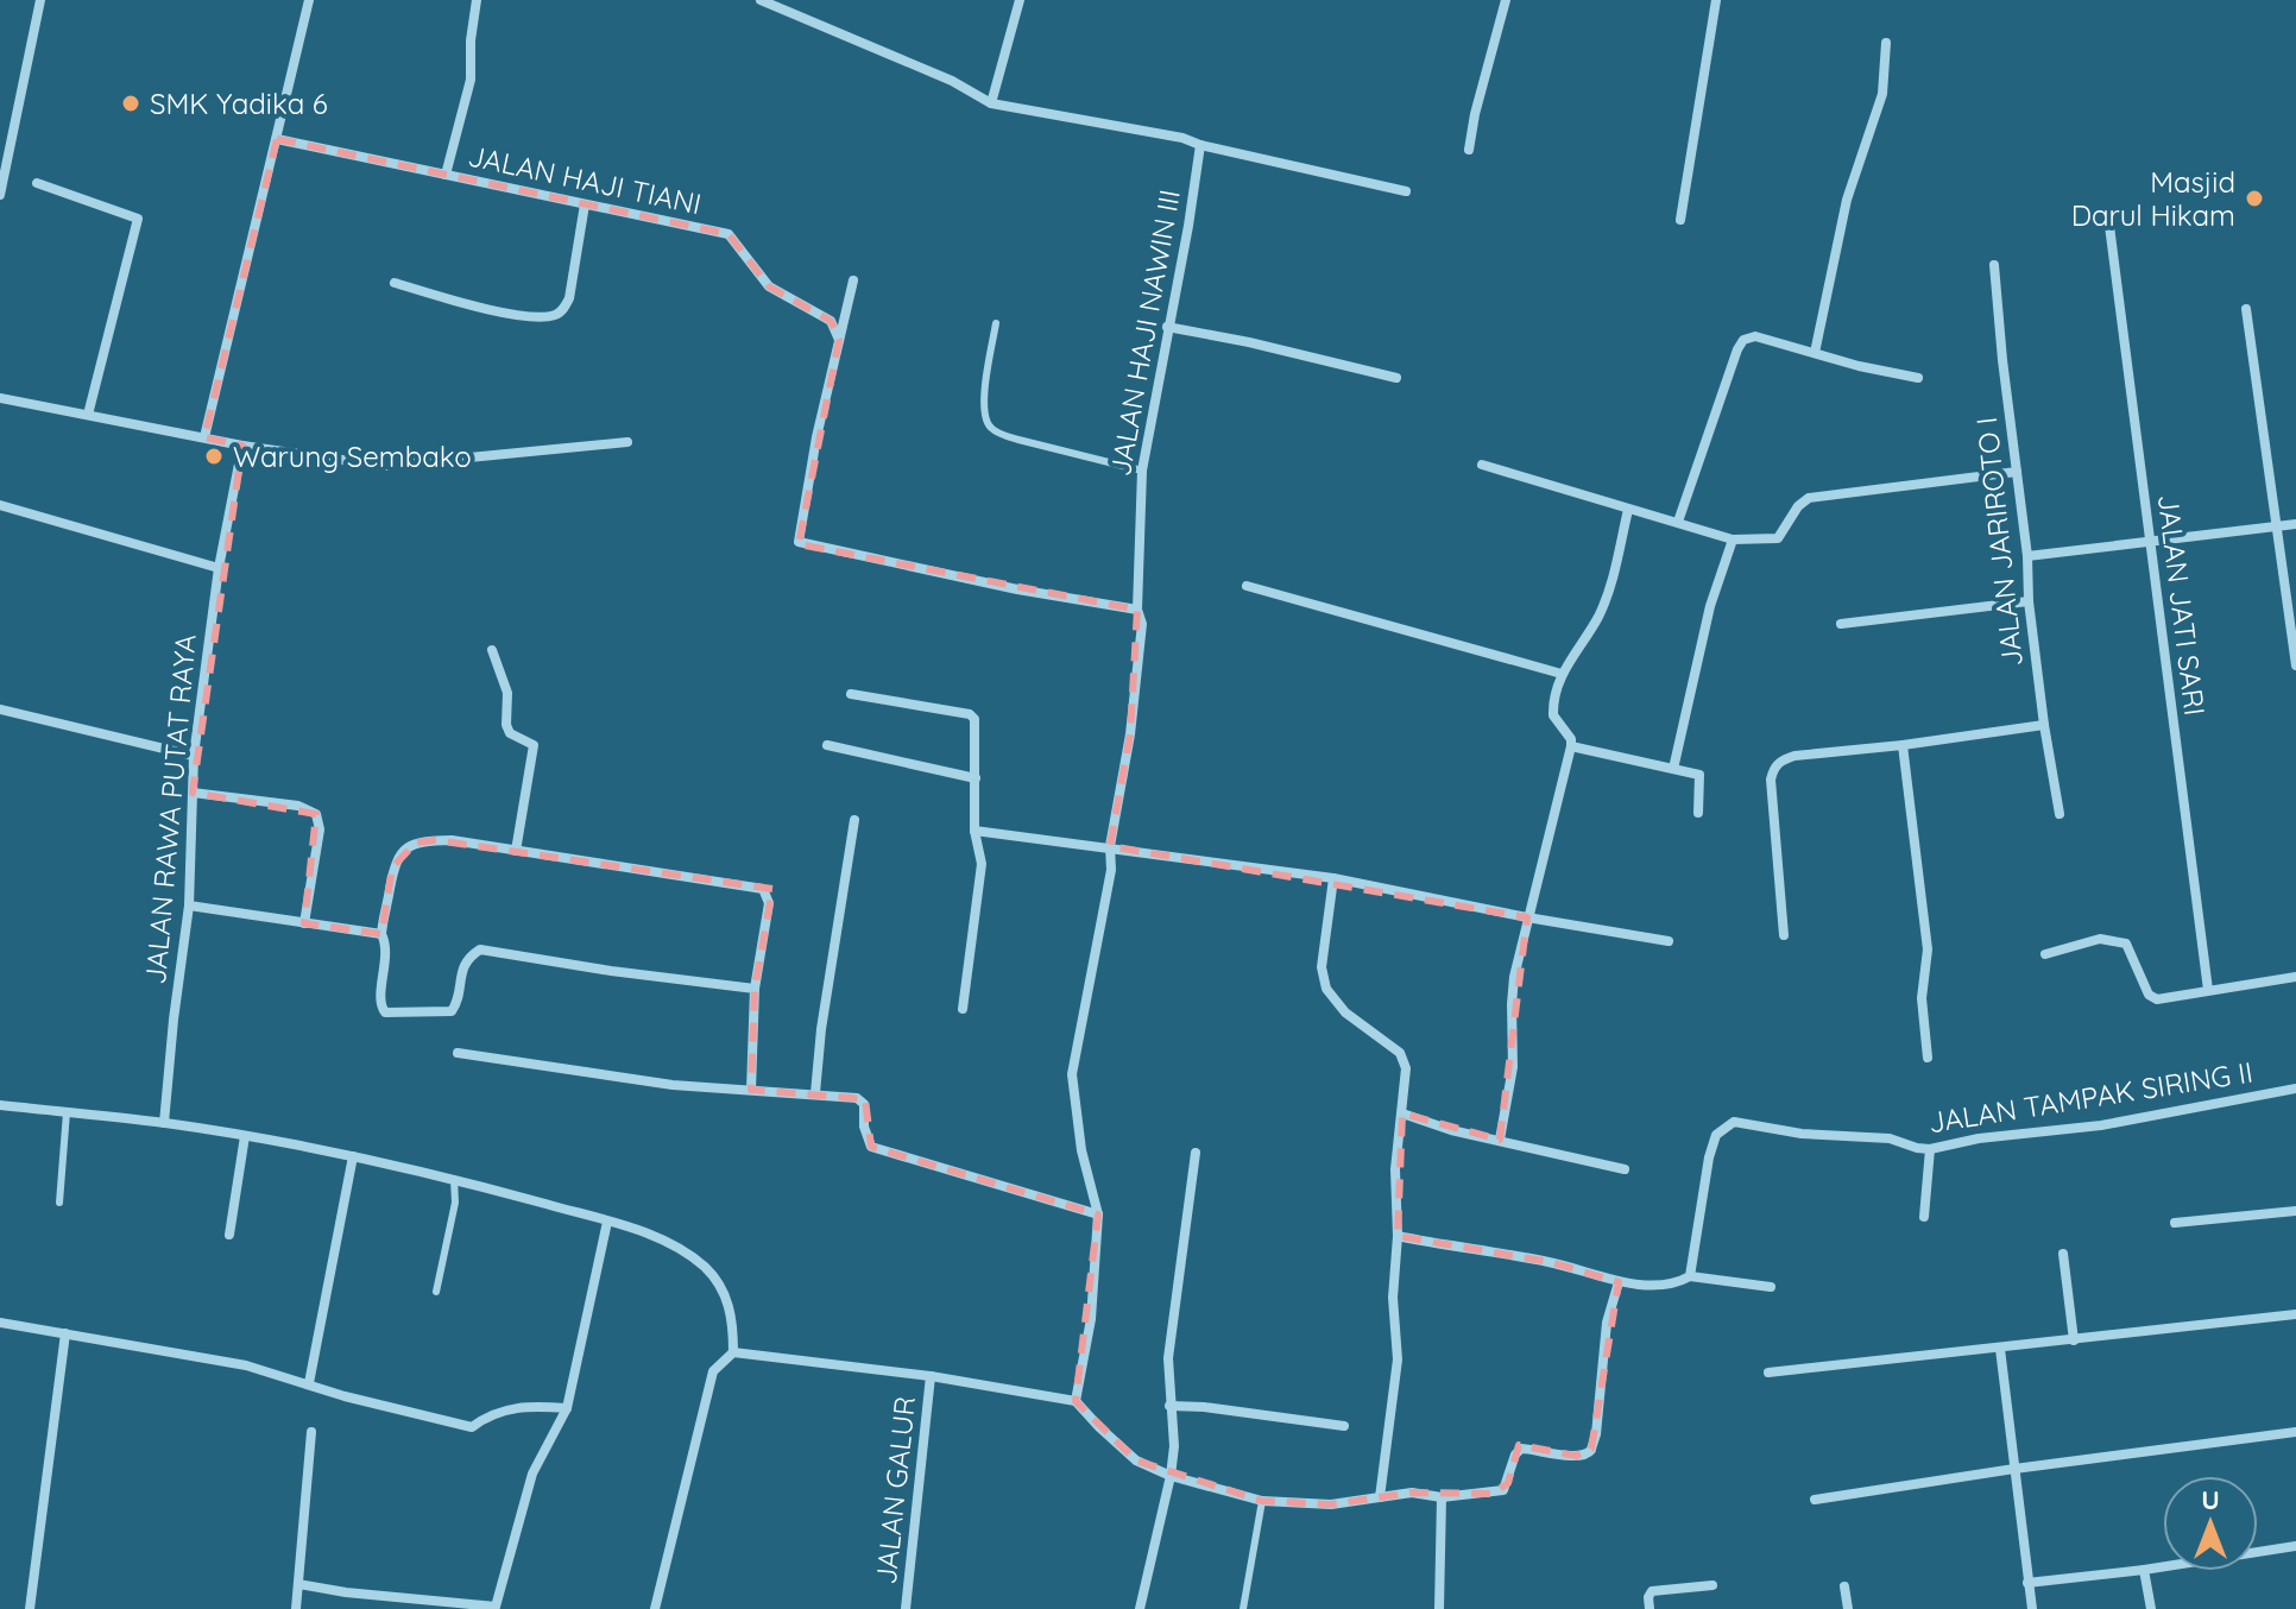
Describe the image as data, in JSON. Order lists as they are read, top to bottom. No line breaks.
{"streets":{"street":["JALAN HAJI TIANI","JALAN HAJI NAWIN III","JALAN JARIROTO I","JALAN JATI SARI","JALAN RAWA PUTAT RAYA","JALAN TAMPAK SIRING II","JALAN GALUR"]},"places":["SMK Yadika 6","Masjid Darul Hikam","Warung Sembako"],"north":"top"}
